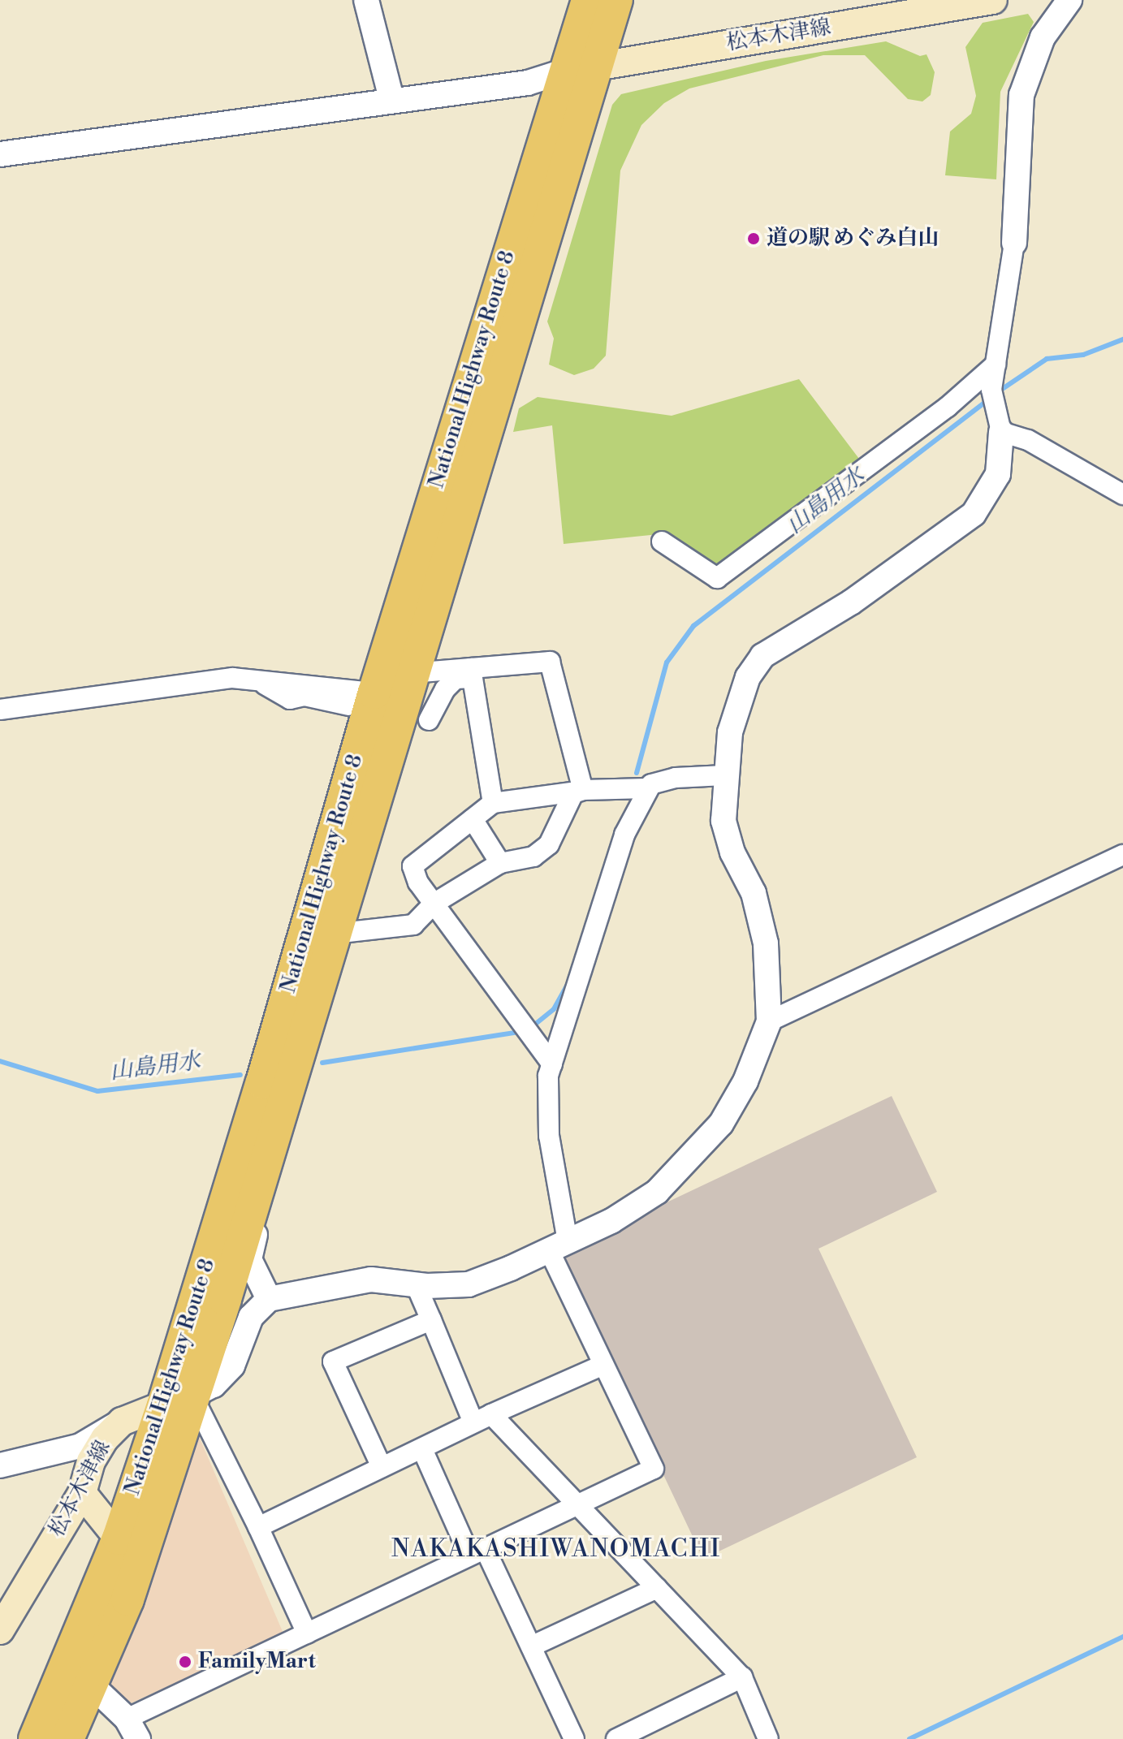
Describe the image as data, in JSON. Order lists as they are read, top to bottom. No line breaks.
{"streets":{"highway":["National Highway Route 8"],"main road":["松本木津線"]},"crossings":[["松本木津線","National Highway Route 8"]],"districts":["NAKAKASHIWANOMACHI"],"water":["山島用水"],"places":["道の駅 めぐみ白山","FamilyMart"]}
